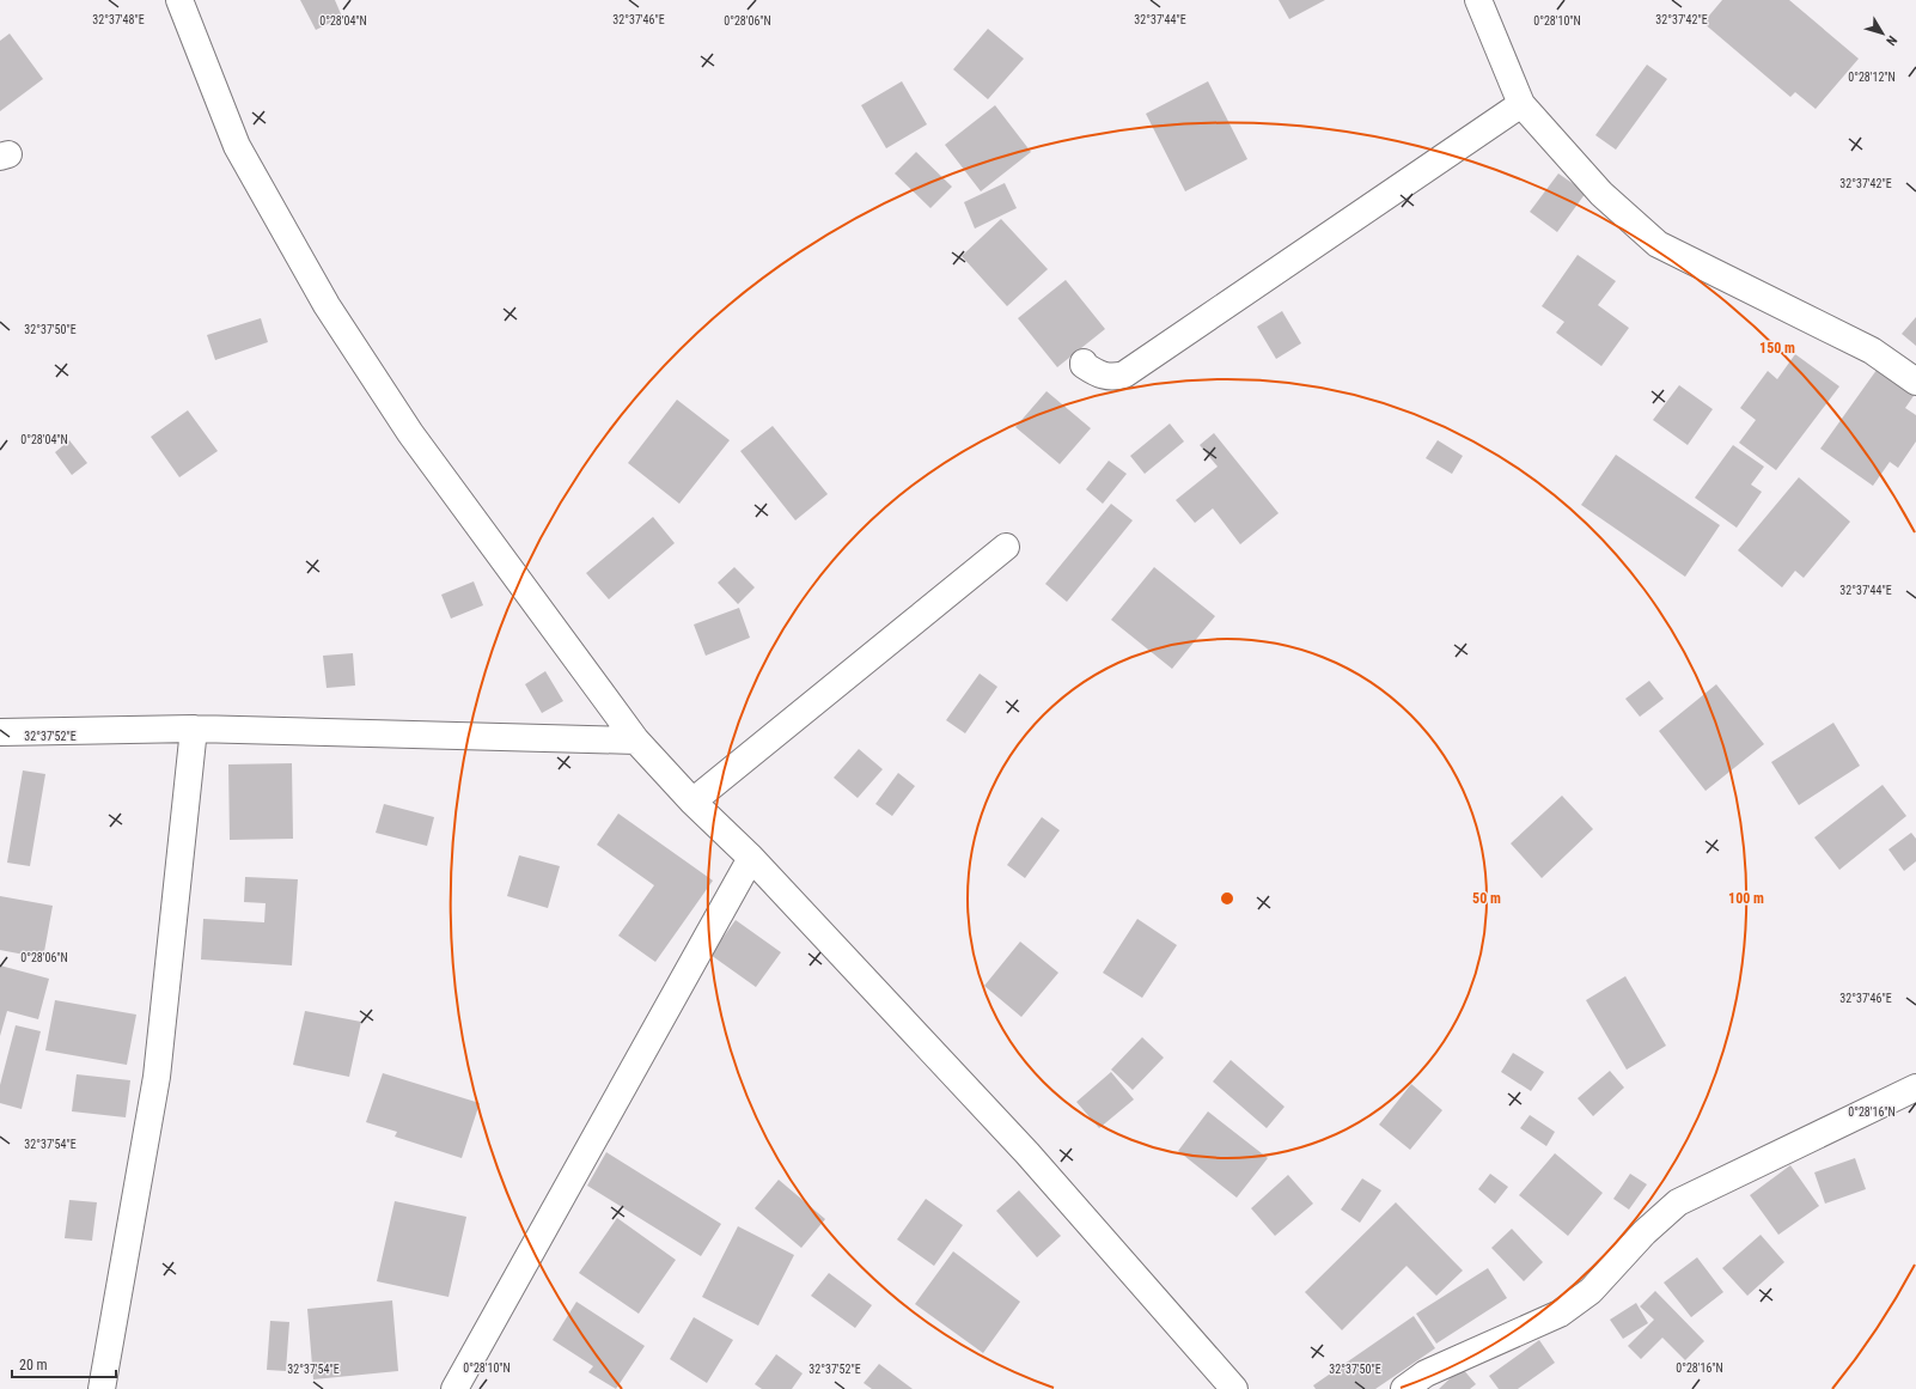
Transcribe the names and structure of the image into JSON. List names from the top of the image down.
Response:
{
  "scale_bar": "20 m",
  "north": "bottom right",
  "coordinates": [
    "32°37'48\"E",
    "32°37'46\"E",
    "32°37'44\"E",
    "32°37'42\"E",
    "0°28'04\"N",
    "0°28'06\"N",
    "0°28'10\"N",
    "0°28'12\"N",
    "32°37'50\"E",
    "32°37'52\"E",
    "0°28'16\"N",
    "32°37'54\"E"
  ],
  "rings": ["150 m", "50 m", "100 m"]
}
